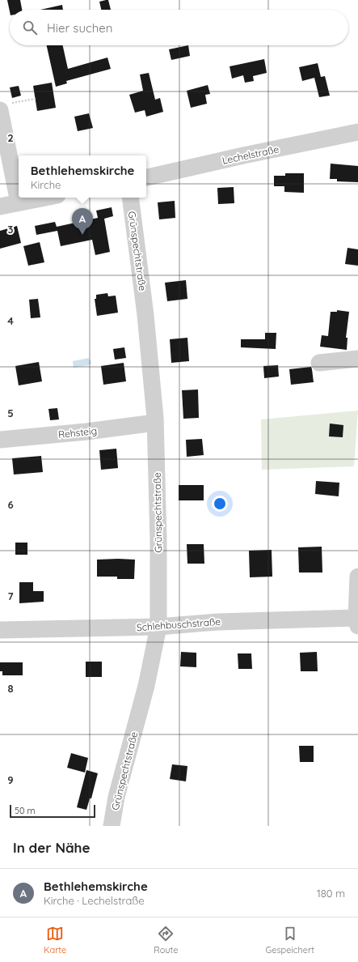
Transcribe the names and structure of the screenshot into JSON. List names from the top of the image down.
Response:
{
  "streets": {
    "street": [
      "Lechelstraße",
      "Grünspechtstraße",
      "Rehsteig",
      "Schlehbuschstraße"
    ]
  },
  "crossings": [
    ["Grünspechtstraße", "Rehsteig"],
    ["Grünspechtstraße", "Schlehbuschstraße"]
  ],
  "scale_bar": "50 m",
  "page": {
    "search": "Hier suchen",
    "popup": ["Bethlehemskirche", "Kirche"],
    "pins": "A",
    "scale": "50 m",
    "heading": "In der Nähe",
    "list": [
      {
        "mark": "A",
        "name": "Bethlehemskirche",
        "note": "Kirche · Lechelstraße",
        "value": "180 m"
      }
    ],
    "nav": ["Karte", "Route", "Gespeichert"]
  },
  "grid": {
    "rows": [
      "2",
      "3",
      "4",
      "5",
      "6",
      "7",
      "8",
      "9"
    ]
  }
}
